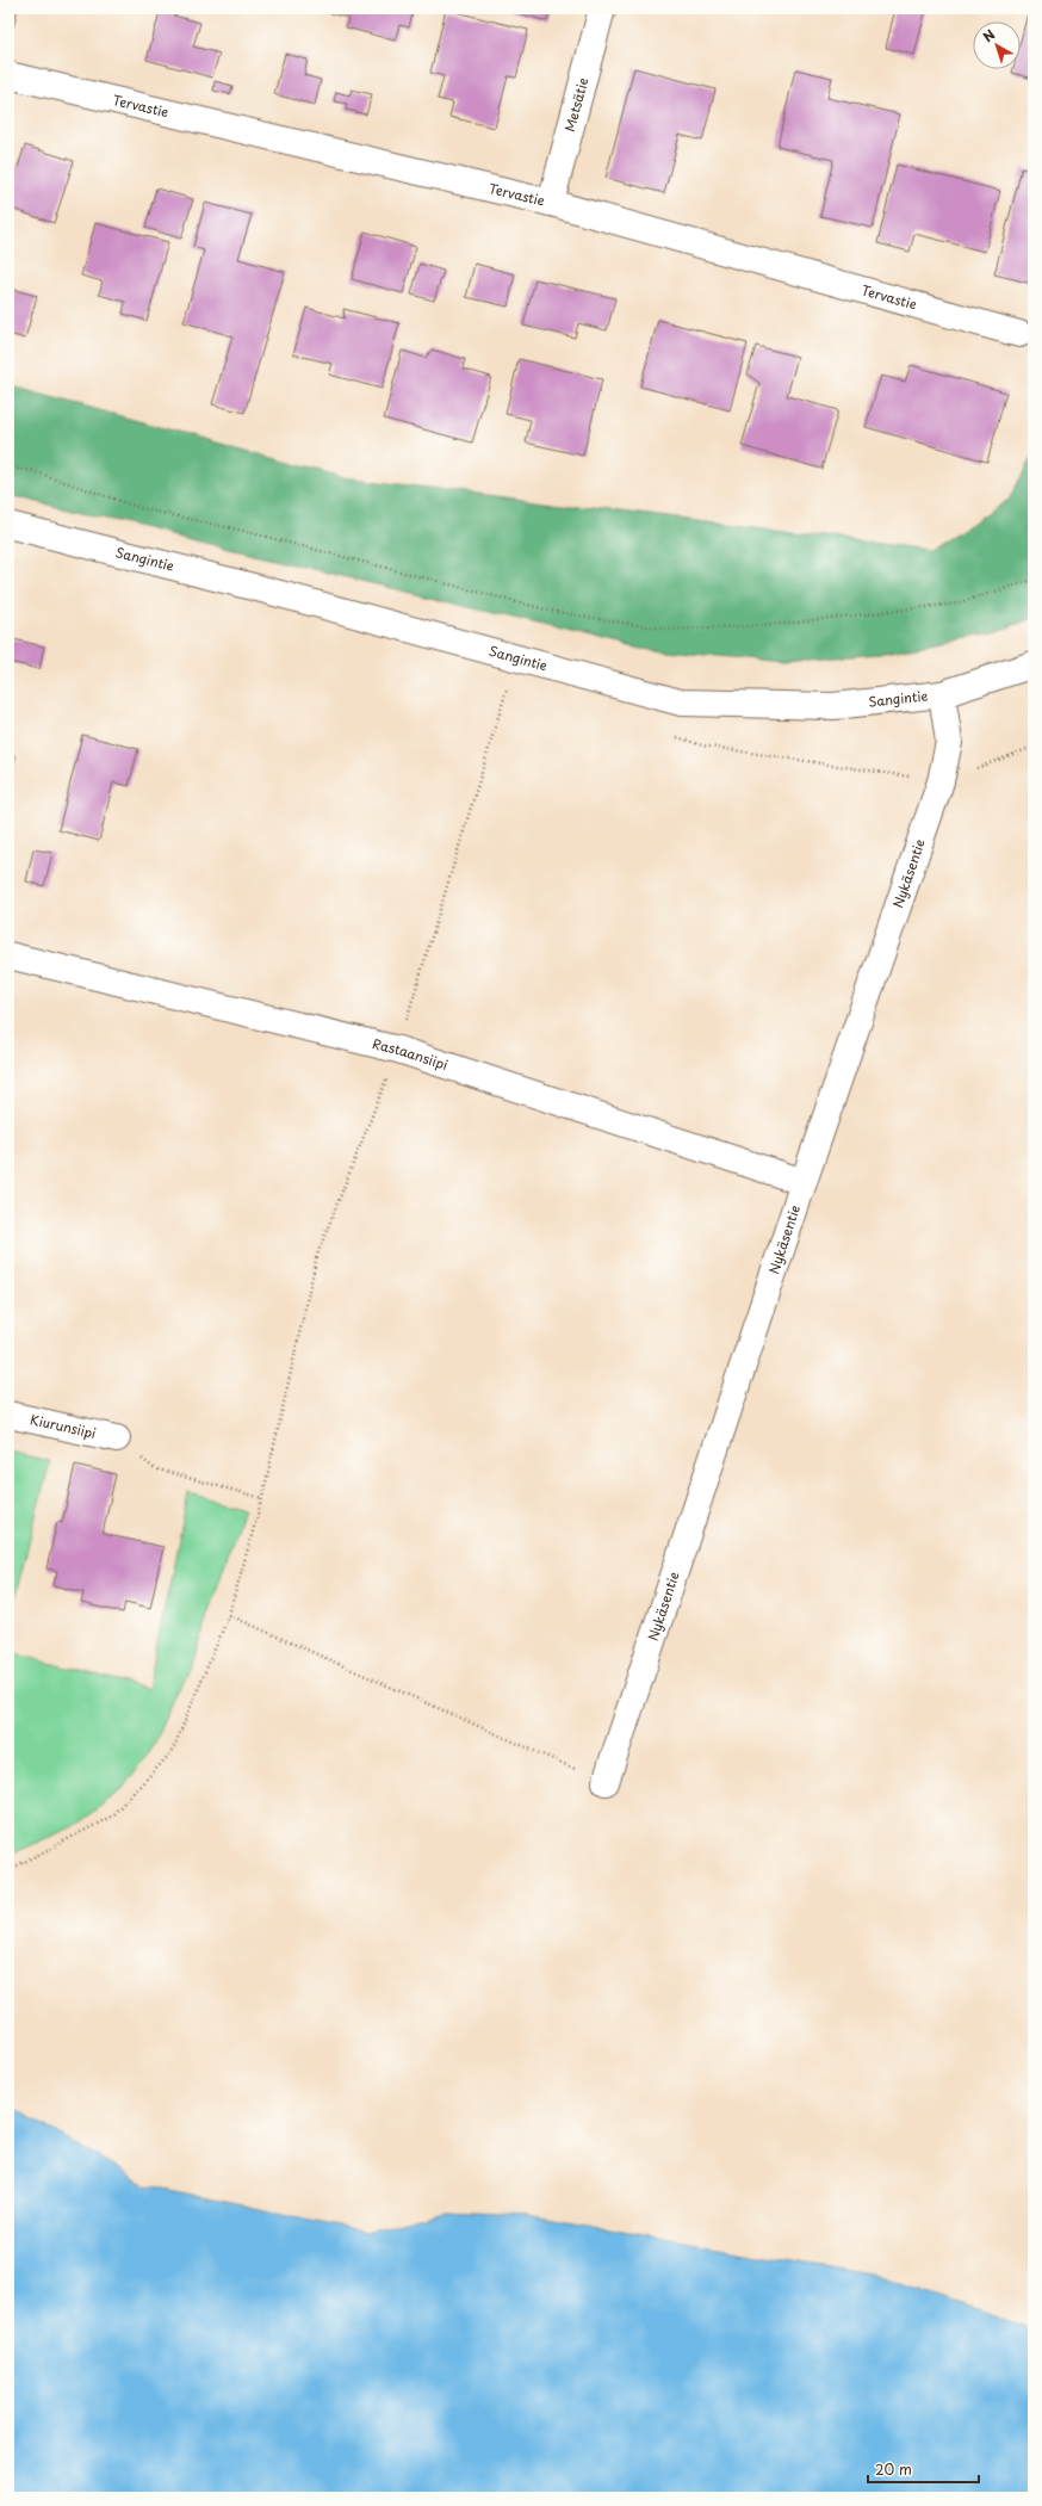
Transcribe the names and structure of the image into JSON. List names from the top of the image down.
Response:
{
  "streets": {
    "street": [
      "Metsätie",
      "Tervastie",
      "Sangintie",
      "Nykäsentie",
      "Rastaansiipi",
      "Kiurunsiipi"
    ]
  },
  "crossings": [
    ["Metsätie", "Tervastie"],
    ["Sangintie", "Nykäsentie"],
    ["Nykäsentie", "Rastaansiipi"]
  ],
  "scale_bar": "20 m",
  "north": "top left"
}
